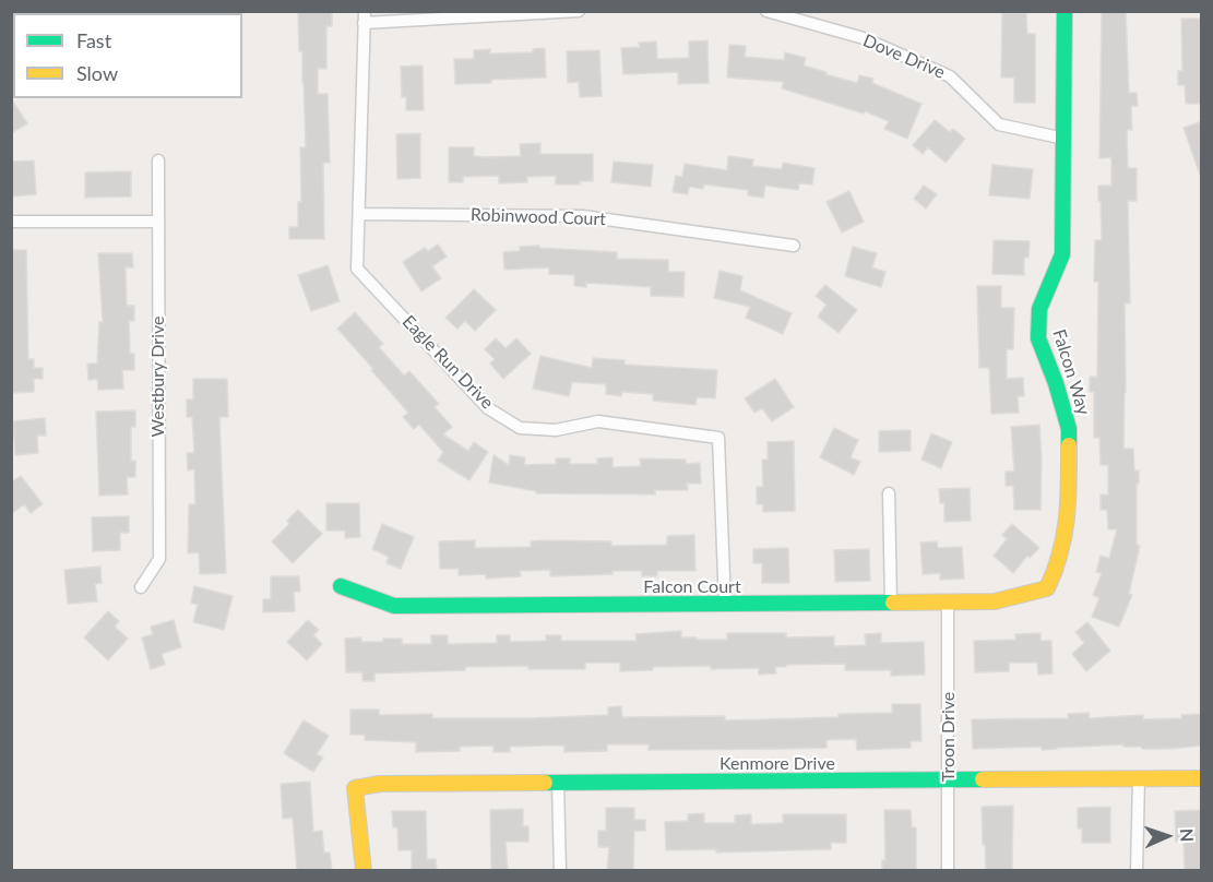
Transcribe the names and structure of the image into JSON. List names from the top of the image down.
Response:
{
  "streets": {
    "street": [
      "Dove Drive",
      "Robinwood Court",
      "Eagle Run Drive",
      "Falcon Way",
      "Westbury Drive",
      "Falcon Court",
      "Troon Drive",
      "Kenmore Drive"
    ]
  },
  "crossings": [
    ["Dove Drive", "Falcon Way"],
    ["Robinwood Court", "Eagle Run Drive"],
    ["Eagle Run Drive", "Falcon Court"],
    ["Falcon Way", "Falcon Court"],
    ["Falcon Court", "Troon Drive"],
    ["Troon Drive", "Kenmore Drive"]
  ],
  "legend": ["Fast", "Slow"],
  "north": "right"
}
